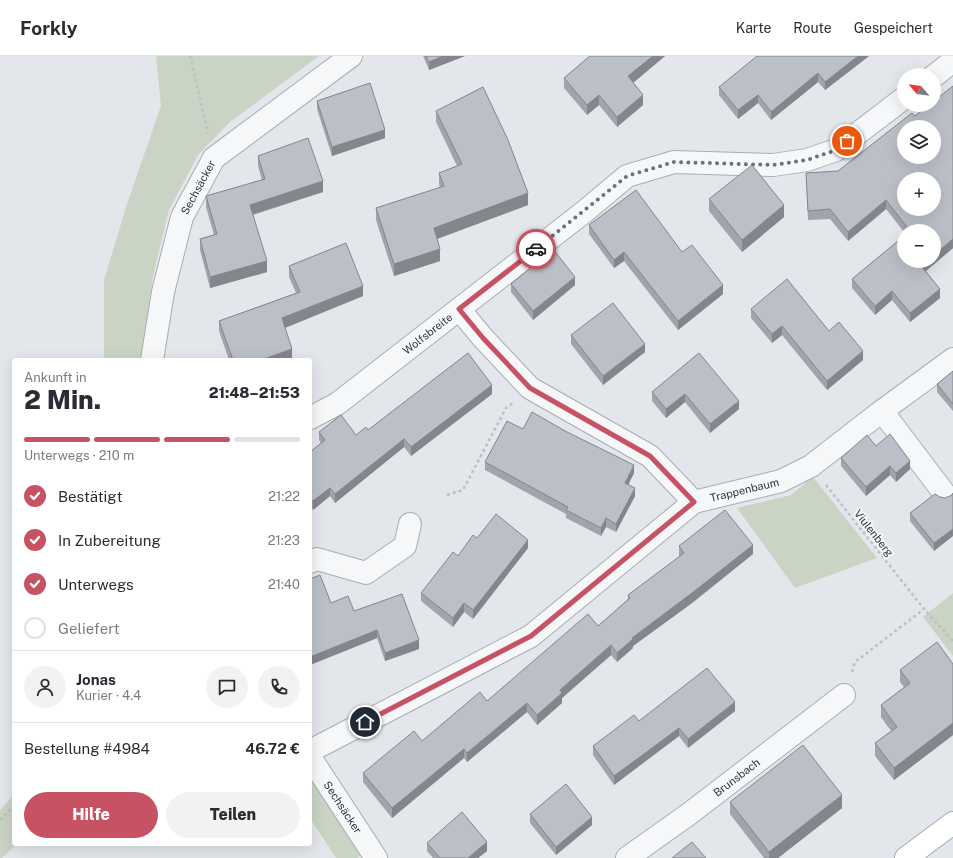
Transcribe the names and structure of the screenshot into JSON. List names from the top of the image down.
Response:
{
  "streets": {
    "street": [
      "Sechsäcker",
      "Wolfsbreite",
      "Trappenbaum",
      "Brunsbach"
    ],
    "path": ["Viulenberg"]
  },
  "crossings": [
    ["Trappenbaum", "Viulenberg"]
  ],
  "north": "top left",
  "page": {
    "header": "Forkly",
    "nav": ["Karte", "Route", "Gespeichert"],
    "map_buttons": ["+", "−"],
    "heading": ["2 Min.", "Ankunft in", "21:48–21:53"],
    "panel": [
      "Jonas",
      "Kurier · 4.4",
      "Bestellung #4984",
      "46.72 €"
    ],
    "bar": "Unterwegs · 210 m",
    "list": [
      ["Bestätigt", "21:22"],
      ["In Zubereitung", "21:23"],
      ["Unterwegs", "21:40"],
      "Geliefert"
    ],
    "buttons": ["Hilfe", "Teilen"]
  }
}
